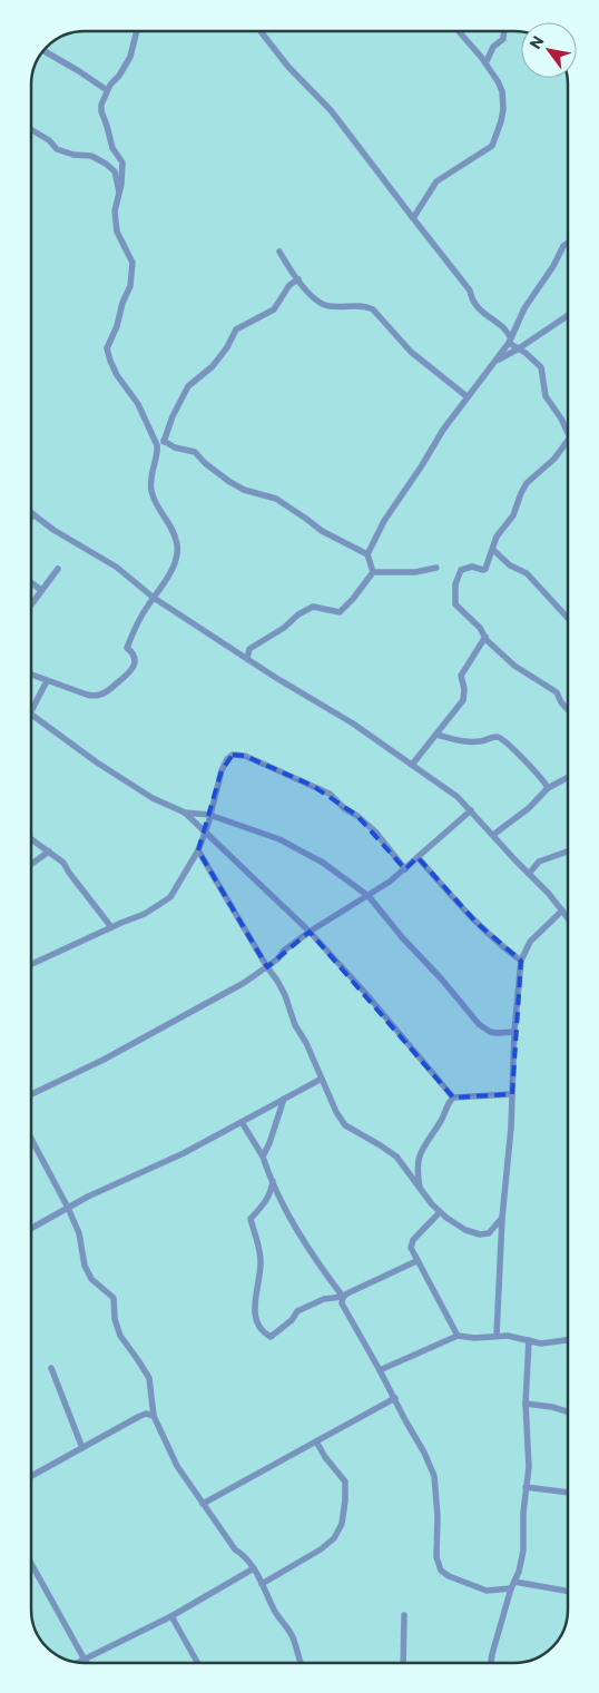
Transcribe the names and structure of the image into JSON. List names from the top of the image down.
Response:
{
  "north": "top left"
}
